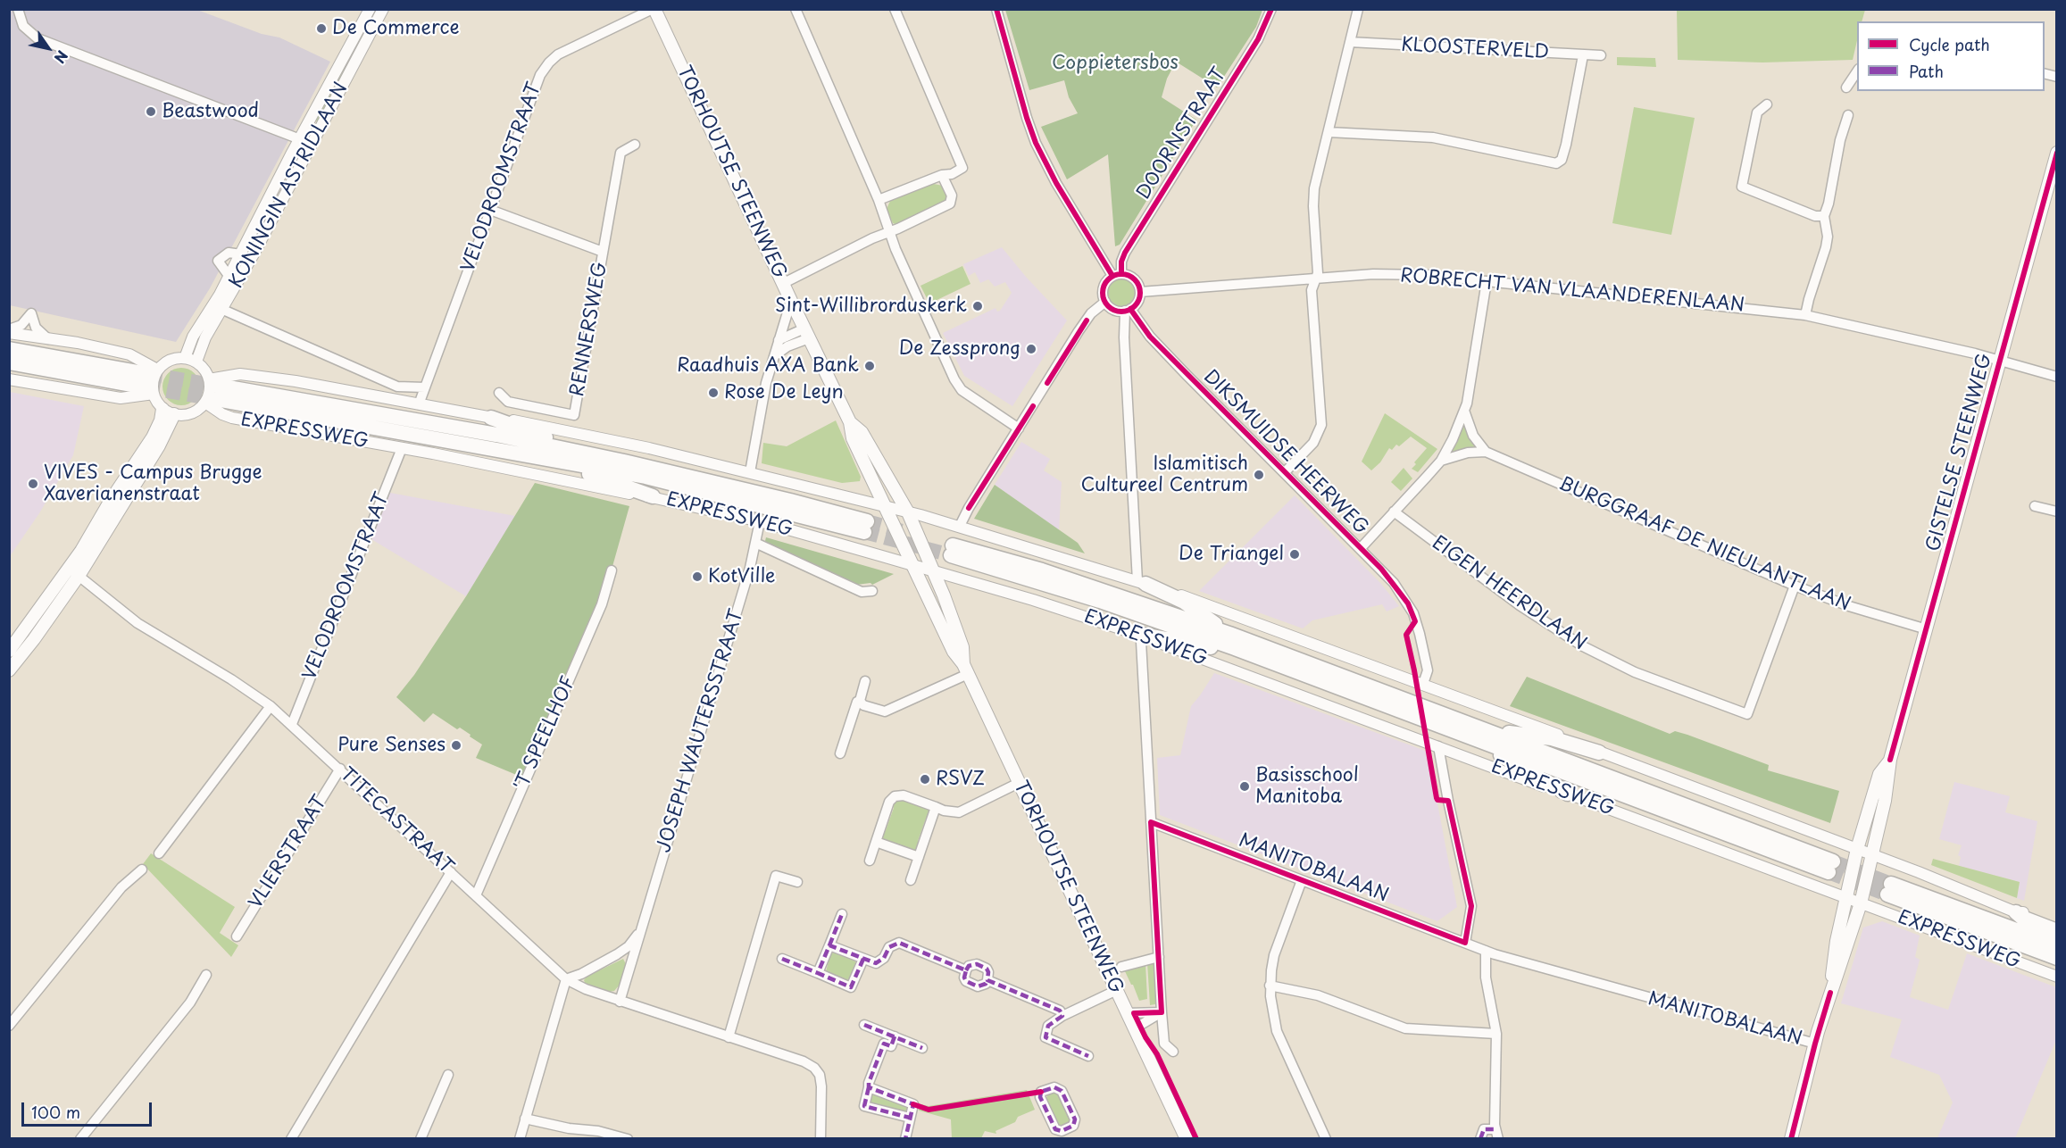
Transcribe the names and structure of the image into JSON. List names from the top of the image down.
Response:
{
  "streets": {
    "highway": ["EXPRESSWEG"],
    "main road": ["TORHOUTSE STEENWEG", "GISTELSE STEENWEG"],
    "street": [
      "KLOOSTERVELD",
      "DOORNSTRAAT",
      "VELODROOMSTRAAT",
      "KONINGIN ASTRIDLAAN",
      "ROBRECHT VAN VLAANDERENLAAN",
      "RENNERSWEG",
      "DIKSMUIDSE HEERWEG",
      "BURGGRAAF DE NIEULANTLAAN",
      "EIGEN HEERDLAAN",
      "JOSEPH WAUTERSSTRAAT",
      "'T SPEELHOF",
      "TITECASTRAAT",
      "VLIERSTRAAT",
      "MANITOBALAAN"
    ]
  },
  "crossings": [
    ["DOORNSTRAAT", "ROBRECHT VAN VLAANDERENLAAN"],
    ["DOORNSTRAAT", "DIKSMUIDSE HEERWEG"],
    ["TORHOUTSE STEENWEG", "VELODROOMSTRAAT"],
    ["TORHOUTSE STEENWEG", "EXPRESSWEG"],
    ["VELODROOMSTRAAT", "RENNERSWEG"],
    ["VELODROOMSTRAAT", "EXPRESSWEG"],
    ["VELODROOMSTRAAT", "TITECASTRAAT"],
    ["KONINGIN ASTRIDLAAN", "EXPRESSWEG"],
    ["ROBRECHT VAN VLAANDERENLAAN", "DIKSMUIDSE HEERWEG"],
    ["ROBRECHT VAN VLAANDERENLAAN", "GISTELSE STEENWEG"],
    ["EXPRESSWEG", "GISTELSE STEENWEG"],
    ["EXPRESSWEG", "JOSEPH WAUTERSSTRAAT"],
    ["GISTELSE STEENWEG", "BURGGRAAF DE NIEULANTLAAN"],
    ["GISTELSE STEENWEG", "MANITOBALAAN"],
    ["BURGGRAAF DE NIEULANTLAAN", "EIGEN HEERDLAAN"],
    ["JOSEPH WAUTERSSTRAAT", "TITECASTRAAT"],
    ["'T SPEELHOF", "TITECASTRAAT"],
    ["TITECASTRAAT", "VLIERSTRAAT"]
  ],
  "parks": ["Coppietersbos"],
  "places": [
    "De Commerce",
    "Beastwood",
    "Sint-Willibrorduskerk",
    "De Zessprong",
    "Raadhuis AXA Bank",
    "Rose De Leyn",
    "Islamitisch Cultureel Centrum",
    "VIVES - Campus Brugge Xaverianenstraat",
    "De Triangel",
    "KotVille",
    "Pure Senses",
    "RSVZ",
    "Basisschool Manitoba"
  ],
  "legend": ["Cycle path", "Path"],
  "scale_bar": "100 m",
  "north": "bottom right"
}
